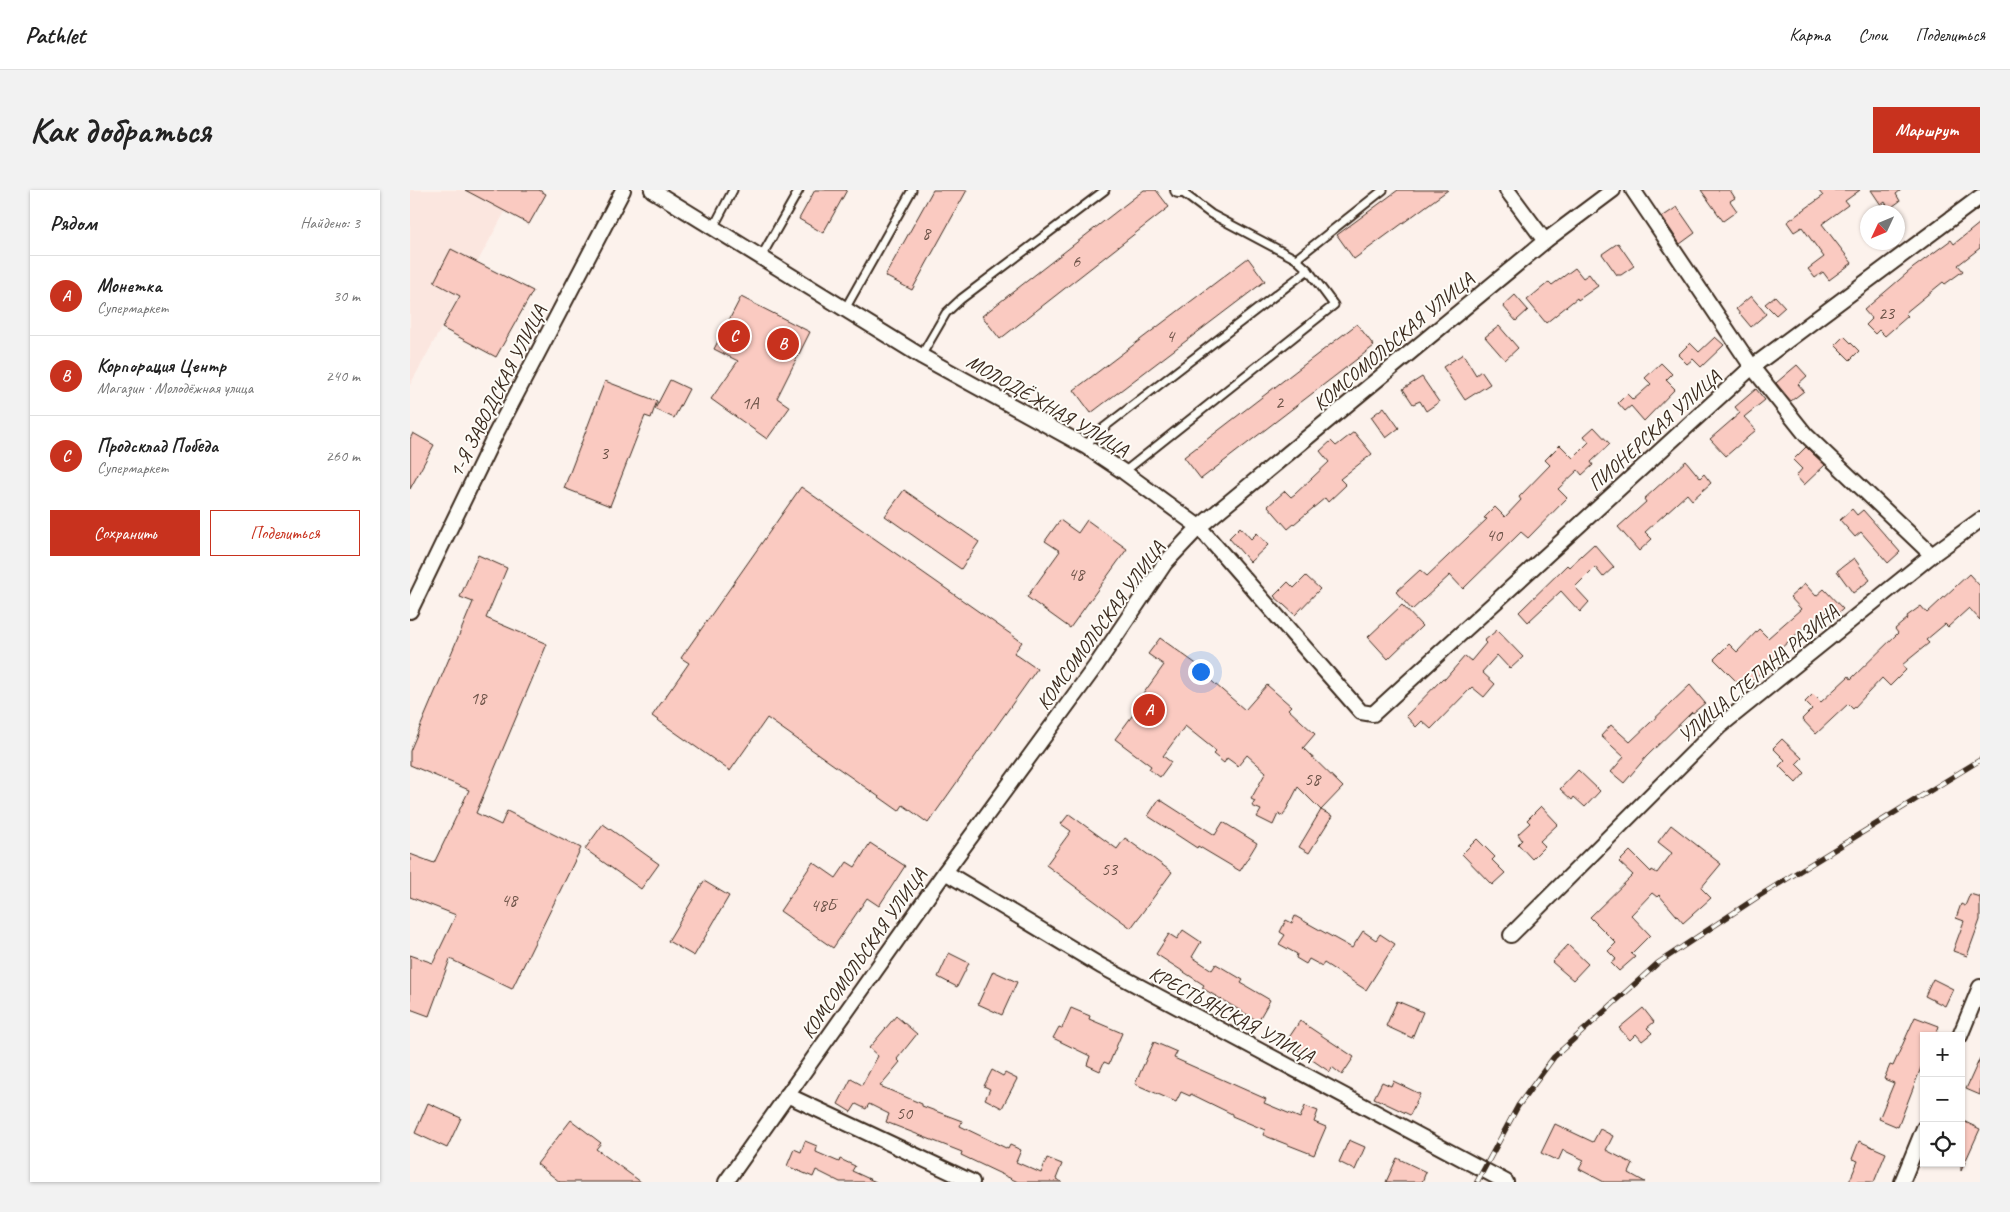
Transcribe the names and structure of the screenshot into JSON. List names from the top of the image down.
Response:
{
  "streets": {
    "street": [
      "КОМСОМОЛЬСКАЯ УЛИЦА",
      "1-Я ЗАВОДСКАЯ УЛИЦА",
      "МОЛОДЁЖНАЯ УЛИЦА",
      "ПИОНЕРСКАЯ УЛИЦА",
      "УЛИЦА СТЕПАНА РАЗИНА",
      "КРЕСТЬЯНСКАЯ УЛИЦА"
    ]
  },
  "crossings": [
    ["КОМСОМОЛЬСКАЯ УЛИЦА", "МОЛОДЁЖНАЯ УЛИЦА"],
    ["КОМСОМОЛЬСКАЯ УЛИЦА", "КРЕСТЬЯНСКАЯ УЛИЦА"],
    ["МОЛОДЁЖНАЯ УЛИЦА", "ПИОНЕРСКАЯ УЛИЦА"]
  ],
  "house_numbers": [
    "8",
    "6",
    "23",
    "4",
    "2",
    "1А",
    "3",
    "40",
    "48",
    "18",
    "58",
    "53",
    "48",
    "48Б",
    "50"
  ],
  "north": "bottom left",
  "page": {
    "header": "Pathlet",
    "nav": ["Карта", "Слои", "Поделиться"],
    "buttons": [
      "Маршрут",
      ["Сохранить", "Поделиться"]
    ],
    "title": "Как добраться",
    "heading": ["Рядом", "Найдено: 3"],
    "list": [
      {
        "mark": "A",
        "name": "Монетка",
        "note": "Супермаркет",
        "value": "30 m"
      },
      {
        "mark": "B",
        "name": "Корпорация Центр",
        "note": "Магазин · Молодёжная улица",
        "value": "240 m"
      },
      {
        "mark": "C",
        "name": "Продсклад Победа",
        "note": "Супермаркет",
        "value": "260 m"
      }
    ],
    "pins": ["C", "B", "A"],
    "map_buttons": ["+", "−"]
  }
}
